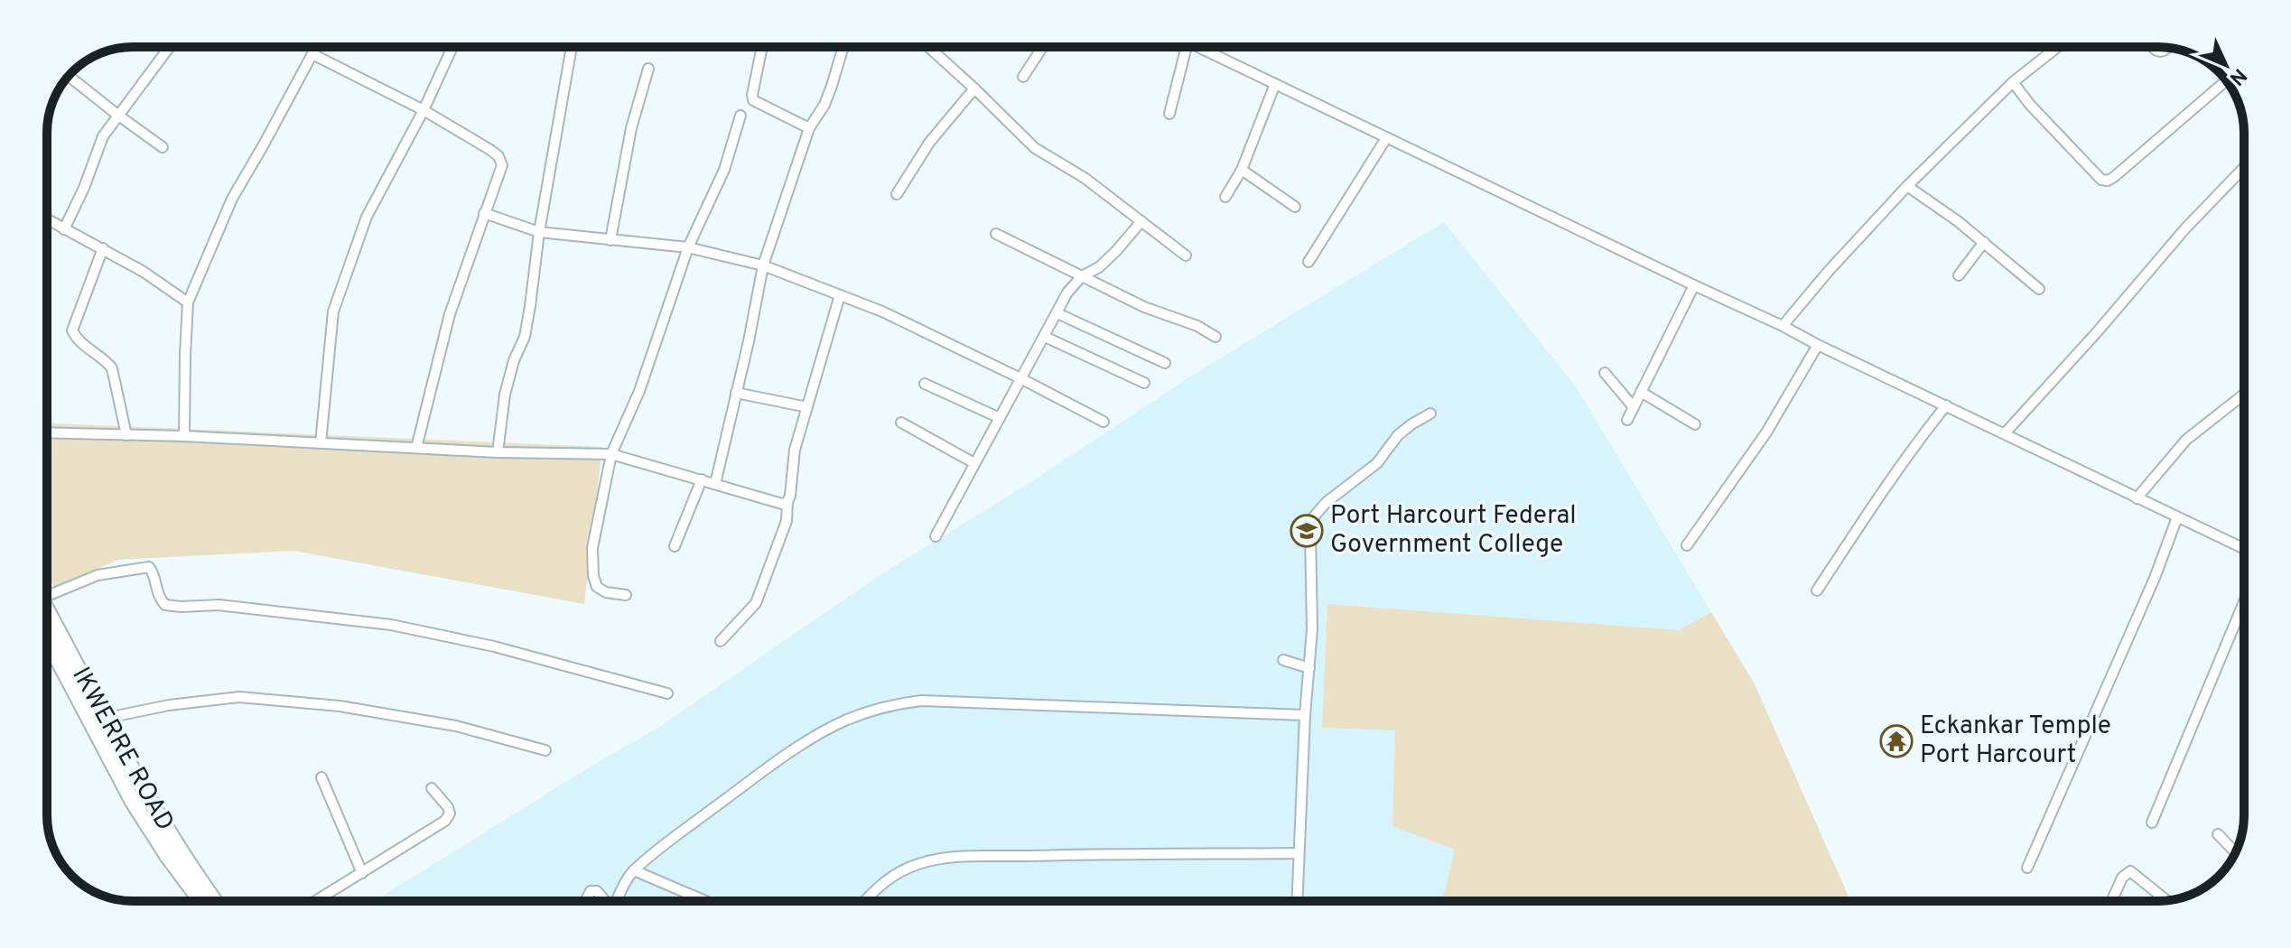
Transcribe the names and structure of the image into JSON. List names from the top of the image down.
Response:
{
  "streets": {
    "main road": ["IKWERRE ROAD"]
  },
  "places": {
    "school or university": ["Port Harcourt Federal Government College"],
    "temple": ["Eckankar Temple Port Harcourt"]
  },
  "north": "bottom right"
}
